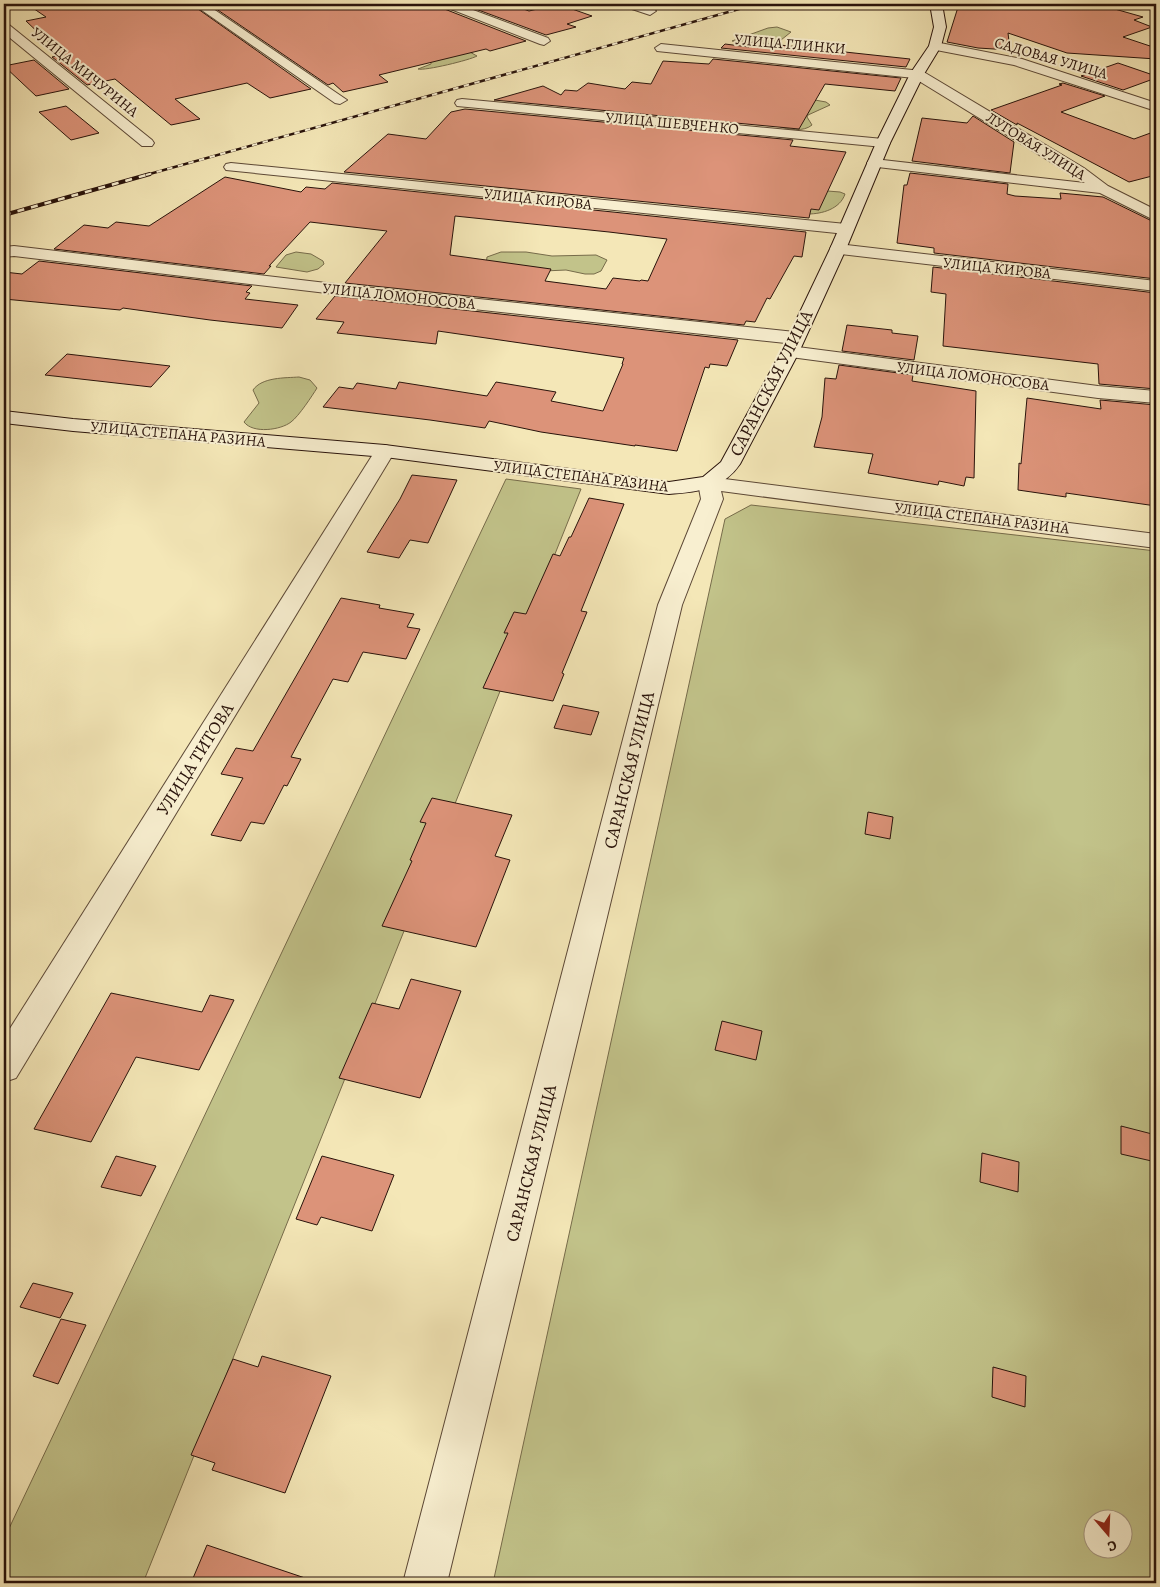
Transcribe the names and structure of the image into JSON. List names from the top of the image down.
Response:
{
  "streets": {
    "street": [
      "УЛИЦА ГЛИНКИ",
      "САДОВАЯ УЛИЦА",
      "УЛИЦА МИЧУРИНА",
      "УЛИЦА ШЕВЧЕНКО",
      "ЛУГОВАЯ УЛИЦА",
      "УЛИЦА КИРОВА",
      "УЛИЦА ЛОМОНОСОВА",
      "САРАНСКАЯ УЛИЦА",
      "УЛИЦА СТЕПАНА РАЗИНА",
      "УЛИЦА ТИТОВА"
    ]
  },
  "crossings": [
    ["УЛИЦА ГЛИНКИ", "ЛУГОВАЯ УЛИЦА"],
    ["УЛИЦА ГЛИНКИ", "САРАНСКАЯ УЛИЦА"],
    ["САДОВАЯ УЛИЦА", "САРАНСКАЯ УЛИЦА"],
    ["УЛИЦА ШЕВЧЕНКО", "САРАНСКАЯ УЛИЦА"],
    ["ЛУГОВАЯ УЛИЦА", "САРАНСКАЯ УЛИЦА"],
    ["УЛИЦА КИРОВА", "САРАНСКАЯ УЛИЦА"],
    ["УЛИЦА ЛОМОНОСОВА", "САРАНСКАЯ УЛИЦА"],
    ["САРАНСКАЯ УЛИЦА", "УЛИЦА СТЕПАНА РАЗИНА"],
    ["УЛИЦА СТЕПАНА РАЗИНА", "УЛИЦА ТИТОВА"]
  ],
  "north": "bottom"
}
